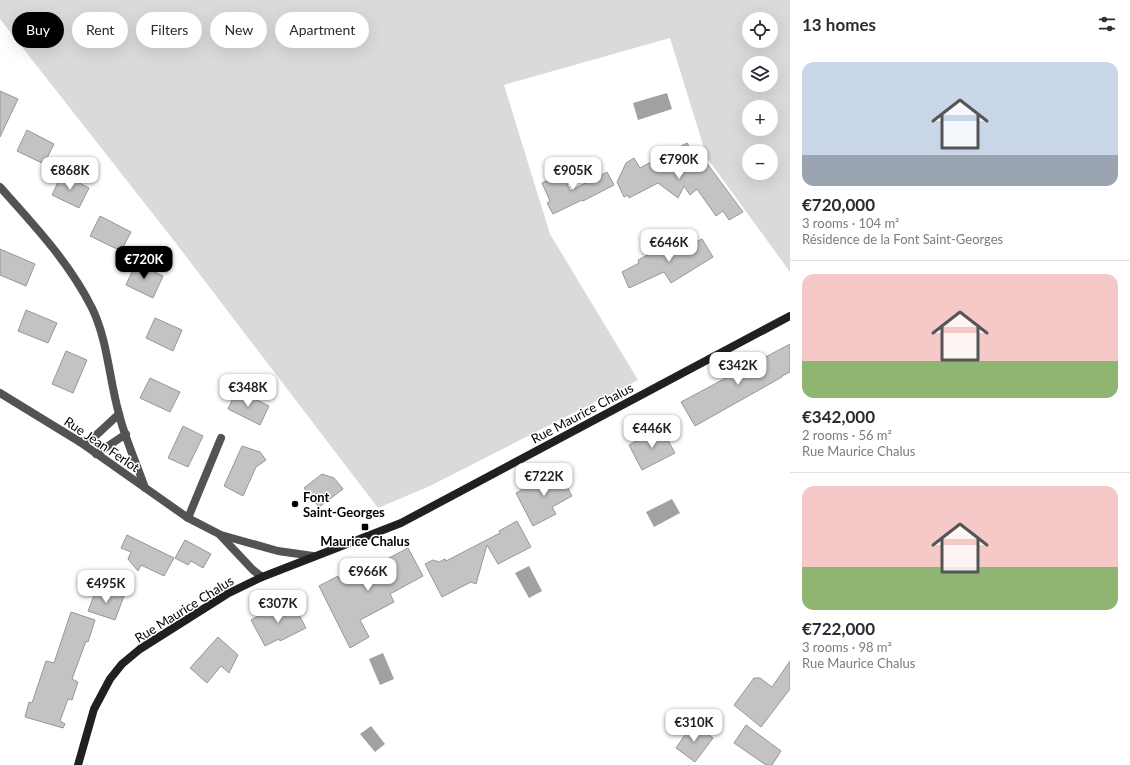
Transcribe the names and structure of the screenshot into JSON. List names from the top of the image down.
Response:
{
  "streets": {
    "street": ["Rue Maurice Chalus", "Rue Jean Ferlot"]
  },
  "crossings": [
    ["Rue Maurice Chalus", "Rue Jean Ferlot"]
  ],
  "places": {
    "other": ["Font Saint-Georges"],
    "transit": ["Maurice Chalus"]
  },
  "page": {
    "heading": "13 homes",
    "map_buttons": ["+", "−"],
    "chip": [
      "Buy",
      "Rent",
      "Filters",
      "New",
      "Apartment"
    ],
    "list": [
      {
        "name": "€720,000",
        "note": "3 rooms · 104 m² · Résidence de la Font Saint-Georges"
      },
      {
        "name": "€342,000",
        "note": "2 rooms · 56 m² · Rue Maurice Chalus"
      },
      {
        "name": "€722,000",
        "note": "3 rooms · 98 m² · Rue Maurice Chalus"
      }
    ],
    "price": [
      "€790K",
      "€868K",
      "€905K",
      "€646K",
      "€720K",
      "€342K",
      "€348K",
      "€446K",
      "€722K",
      "€966K",
      "€495K",
      "€307K",
      "€310K"
    ]
  }
}
